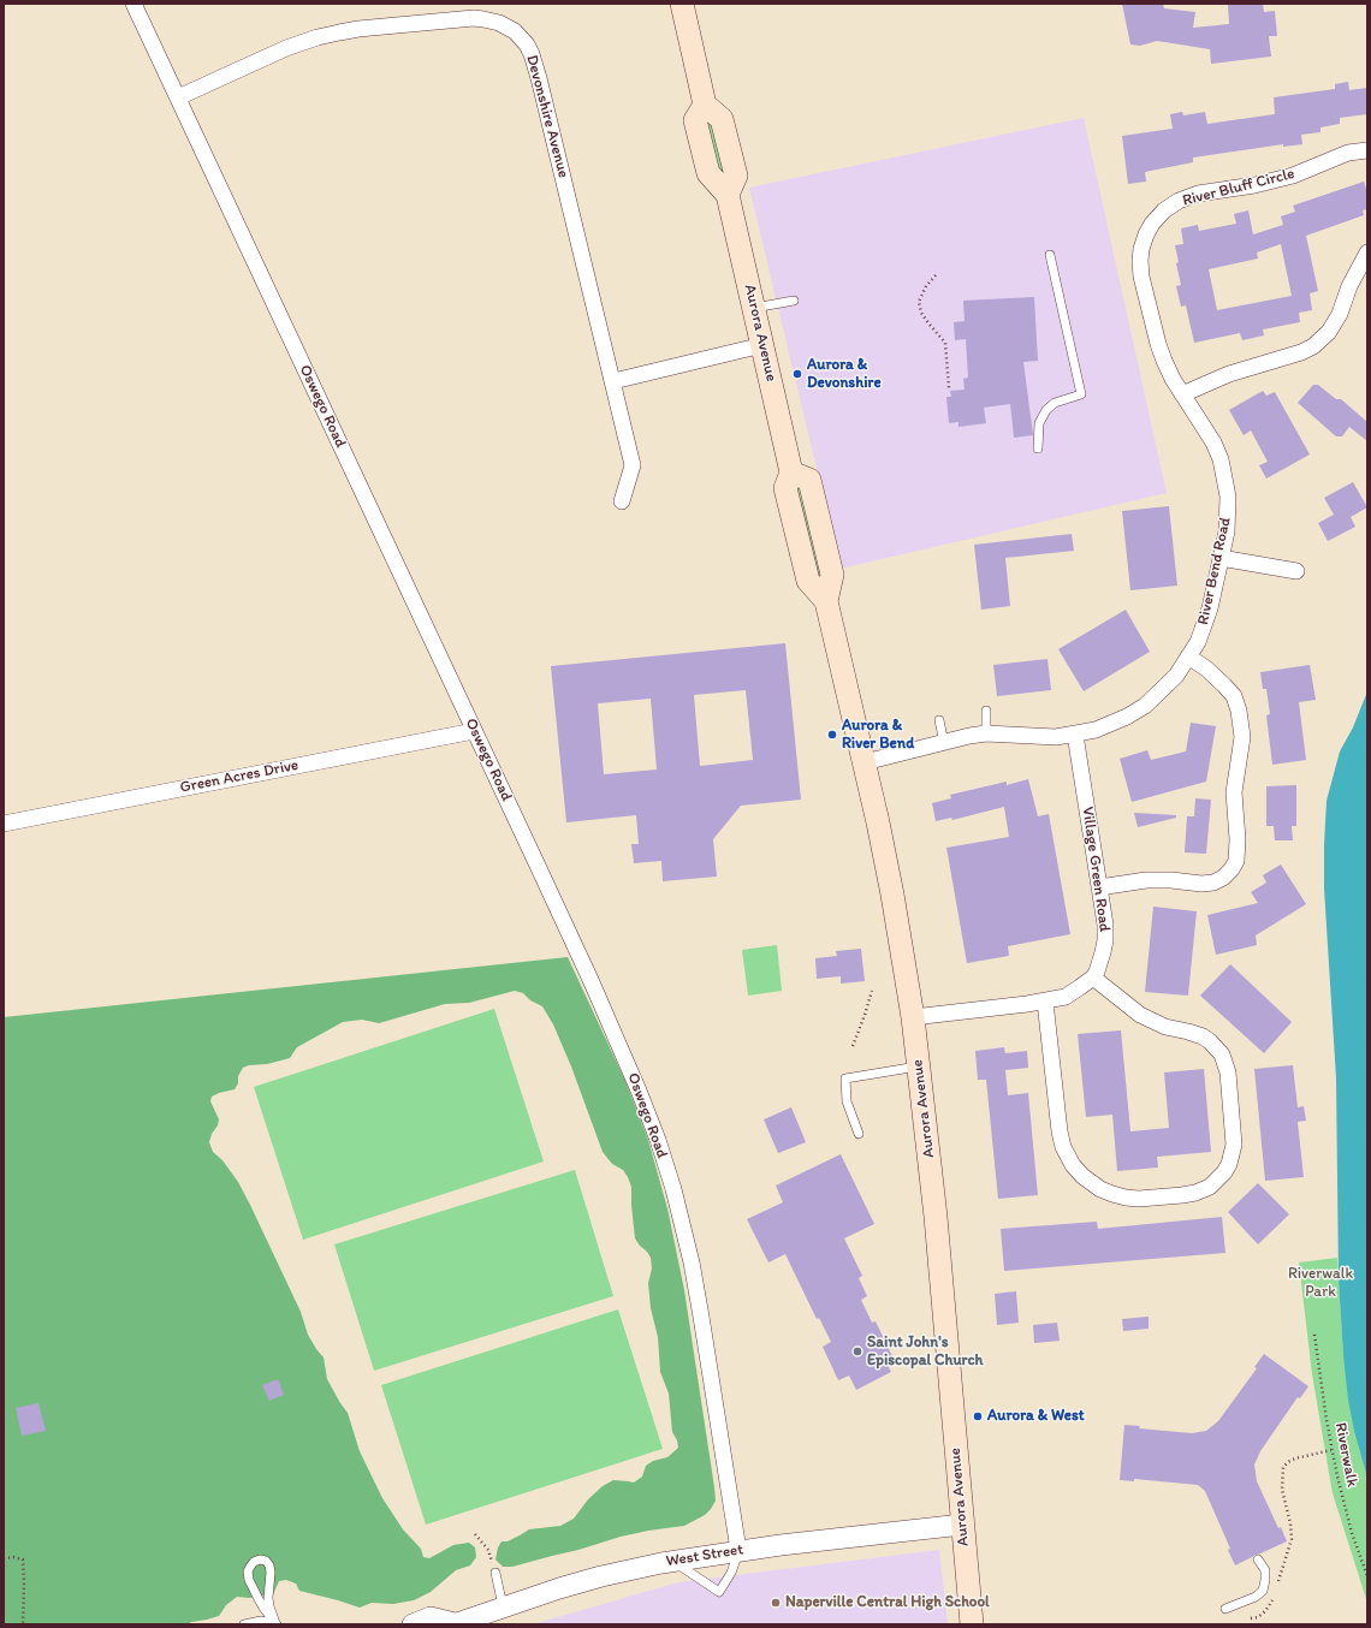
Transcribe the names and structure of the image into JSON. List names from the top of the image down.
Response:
{
  "streets": {
    "main road": ["Aurora Avenue"],
    "street": [
      "Devonshire Avenue",
      "River Bluff Circle",
      "Oswego Road",
      "River Bend Road",
      "Green Acres Drive",
      "Village Green Road",
      "West Street"
    ],
    "path": ["Riverwalk"]
  },
  "crossings": [
    ["Devonshire Avenue", "Oswego Road"],
    ["River Bluff Circle", "River Bend Road"],
    ["Aurora Avenue", "River Bend Road"],
    ["Aurora Avenue", "West Street"],
    ["Oswego Road", "Green Acres Drive"],
    ["Oswego Road", "West Street"],
    ["River Bend Road", "Village Green Road"]
  ],
  "parks": ["Riverwalk Park"],
  "places": [
    "Aurora & Devonshire",
    "Aurora & River Bend",
    "Saint John's Episcopal Church",
    "Aurora & West",
    "Naperville Central High School"
  ]
}
